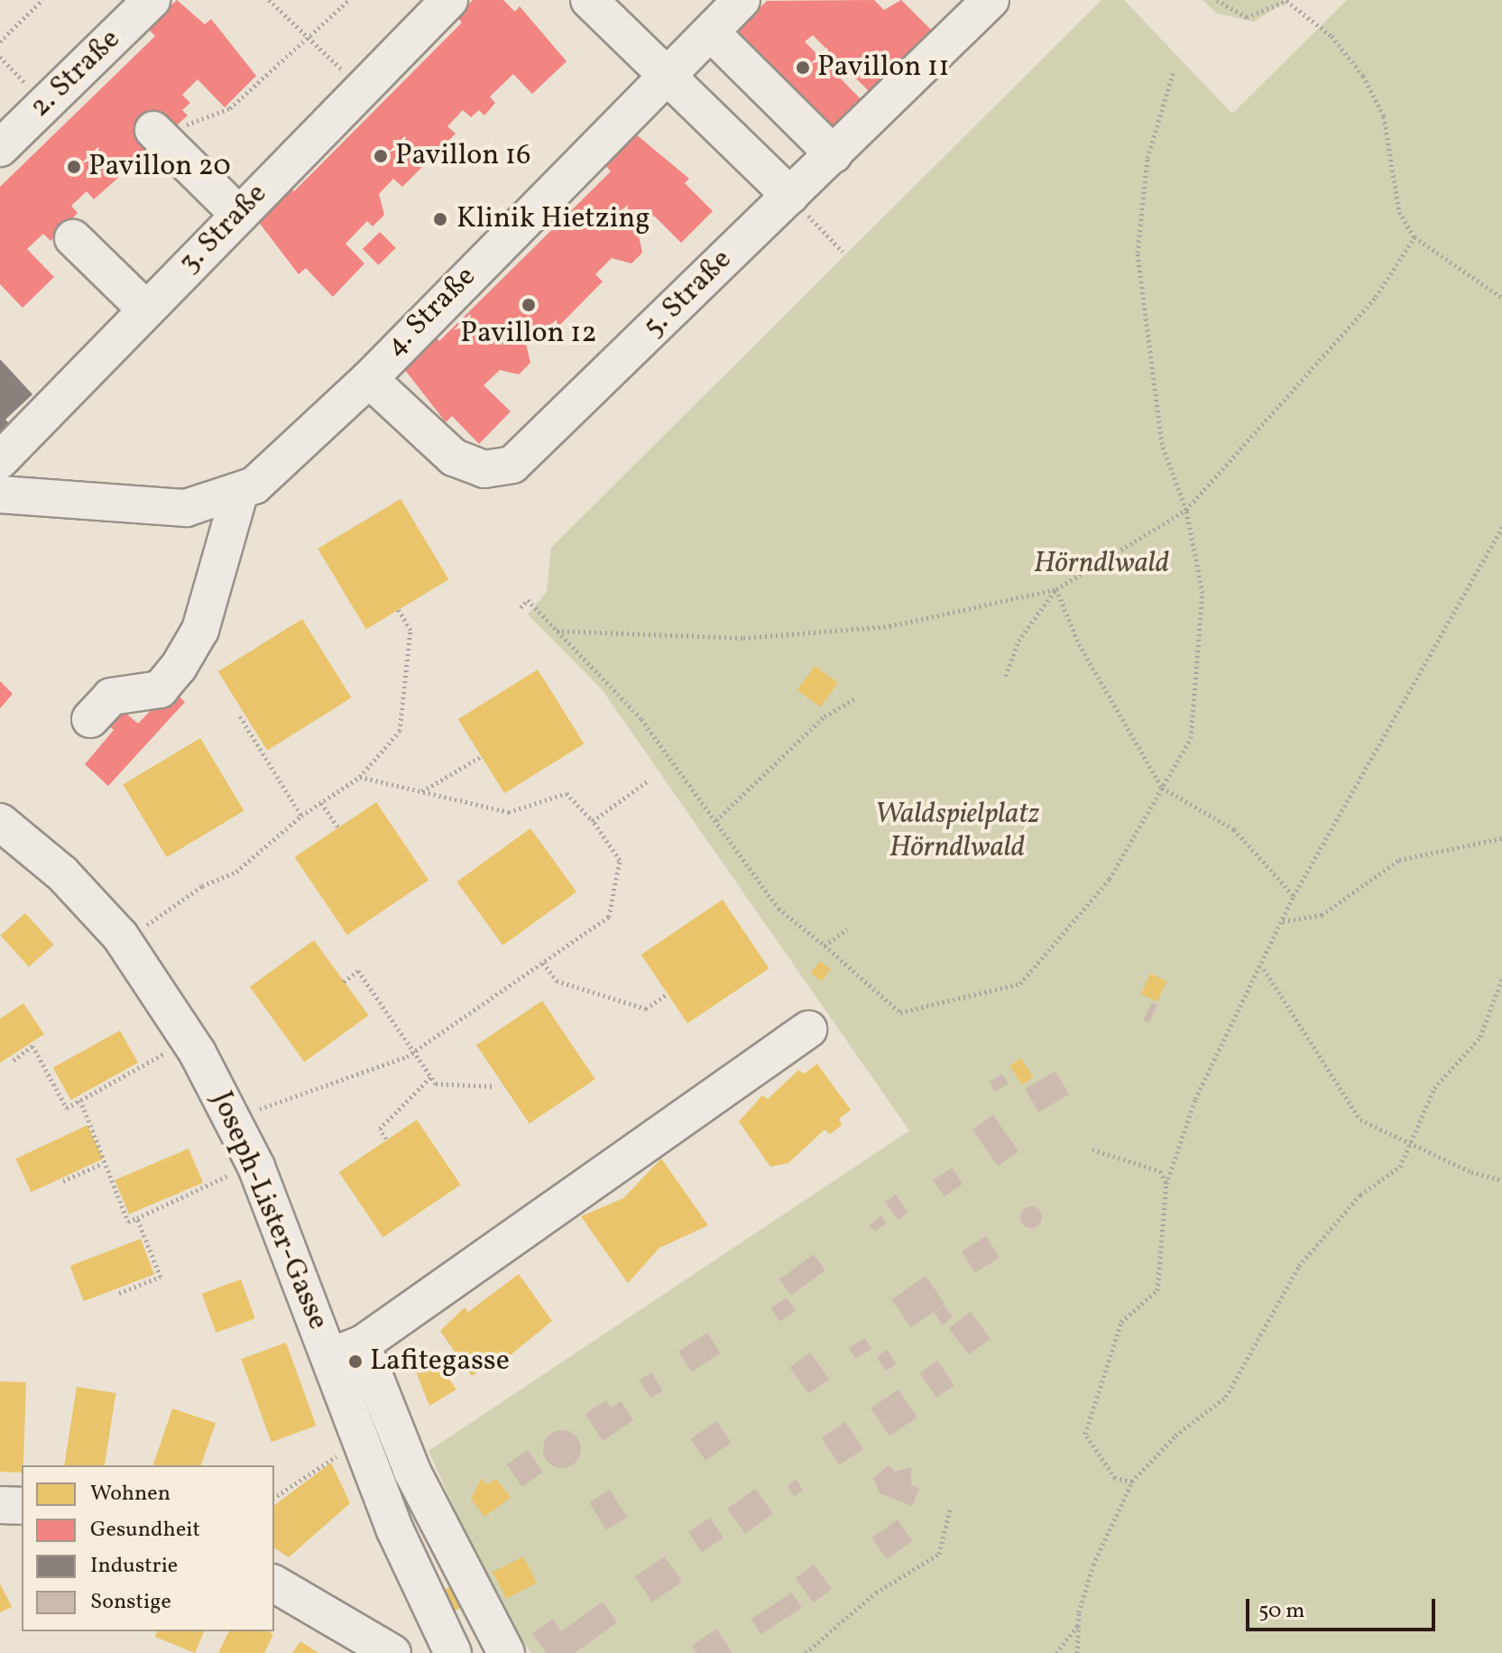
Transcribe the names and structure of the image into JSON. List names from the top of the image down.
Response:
{
  "streets": {
    "street": [
      "2. Straße",
      "3. Straße",
      "5. Straße",
      "4. Straße",
      "Joseph-Lister-Gasse"
    ]
  },
  "crossings": [
    ["5. Straße", "4. Straße"]
  ],
  "parks": ["Hörndlwald", "Waldspielplatz Hörndlwald"],
  "places": [
    "Pavillon 11",
    "Pavillon 16",
    "Pavillon 20",
    "Klinik Hietzing",
    "Pavillon 12",
    "Lafitegasse"
  ],
  "legend": [
    "Wohnen",
    "Gesundheit",
    "Industrie",
    "Sonstige"
  ],
  "scale_bar": "50 m"
}
